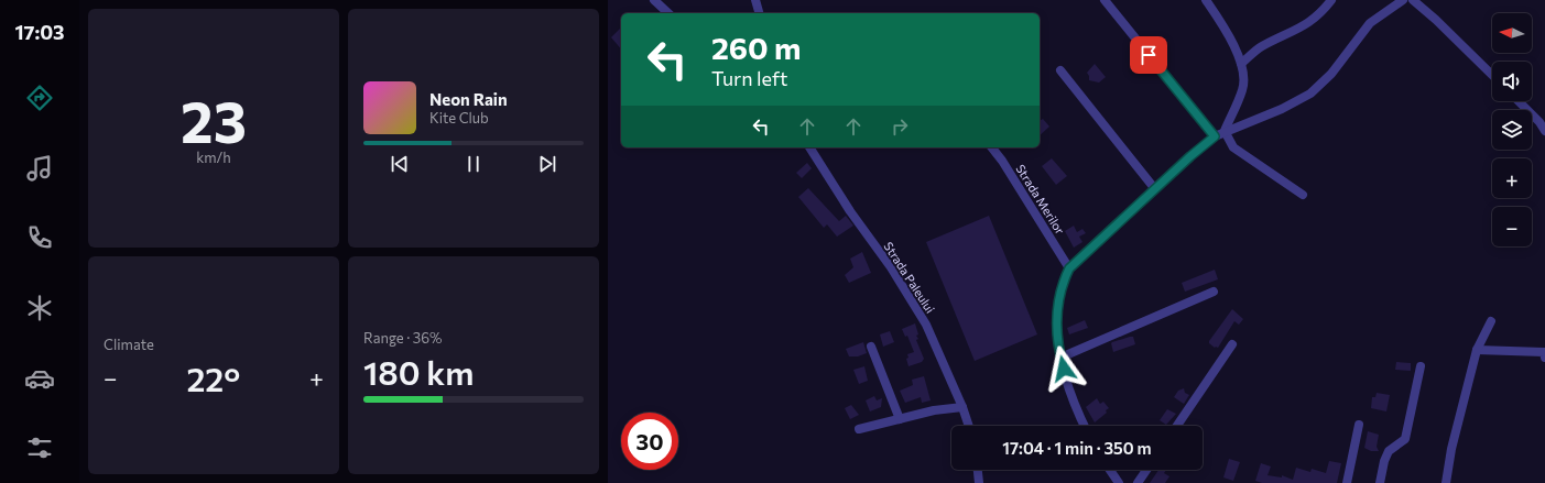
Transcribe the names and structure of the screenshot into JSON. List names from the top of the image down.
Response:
{
  "streets": {
    "street": ["Strada Merilor", "Strada Paleului"]
  },
  "north": "left",
  "page": {
    "tabs": "17:03",
    "tile": [
      ["23", "km/h"],
      "Climate",
      ["Range · 36%", "180 km"]
    ],
    "map_buttons": ["+", "−"],
    "turn": ["260 m", "Turn left"],
    "song": ["Neon Rain", "Kite Club"],
    "heat": ["−", "22°", "+"],
    "limit": "30",
    "trip": "17:04 · 1 min · 350 m"
  }
}
